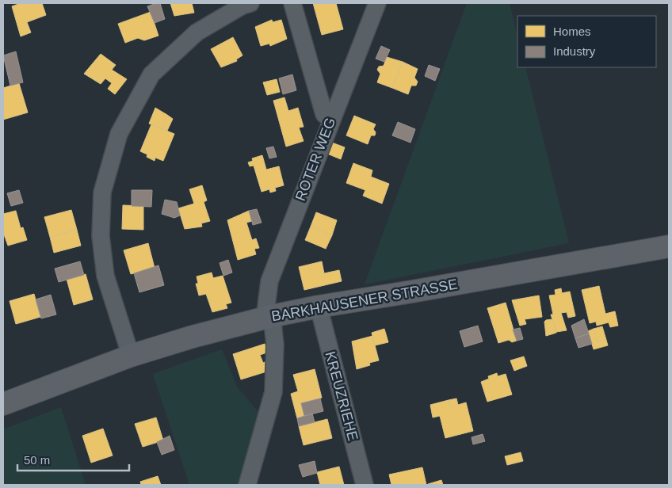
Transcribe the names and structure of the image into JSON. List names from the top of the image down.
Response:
{
  "streets": {
    "main road": ["BARKHAUSENER STRASSE"],
    "street": ["ROTER WEG", "KREUZRIEHE"]
  },
  "crossings": [
    ["ROTER WEG", "BARKHAUSENER STRASSE"],
    ["BARKHAUSENER STRASSE", "KREUZRIEHE"]
  ],
  "legend": ["Homes", "Industry"],
  "scale_bar": "50 m"
}
